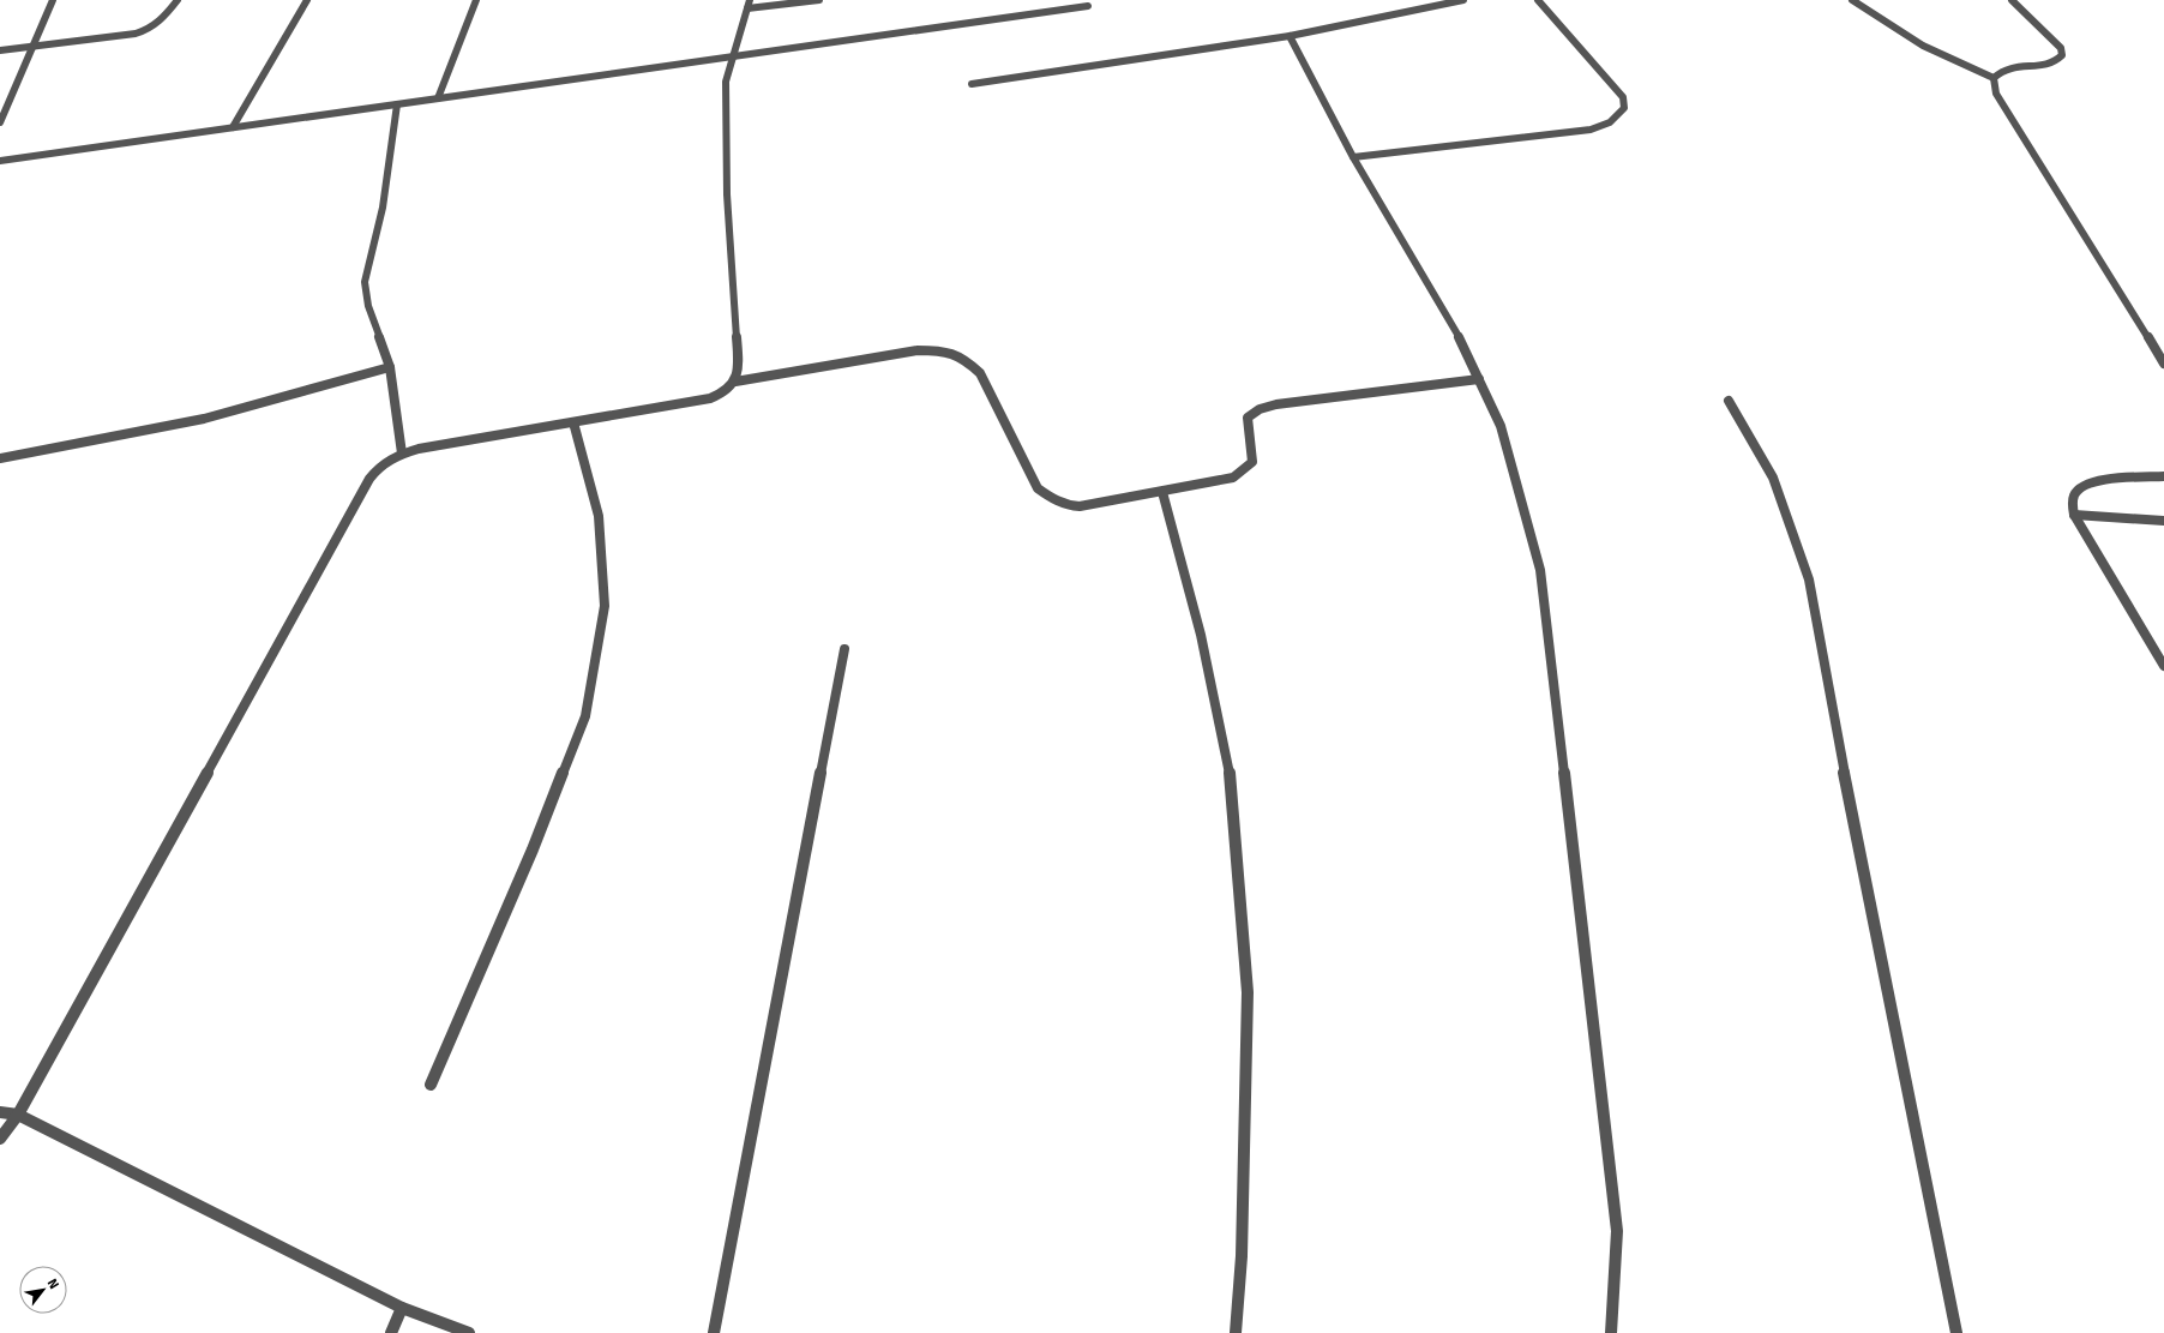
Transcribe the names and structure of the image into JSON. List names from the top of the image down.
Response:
{
  "north": "top right"
}
